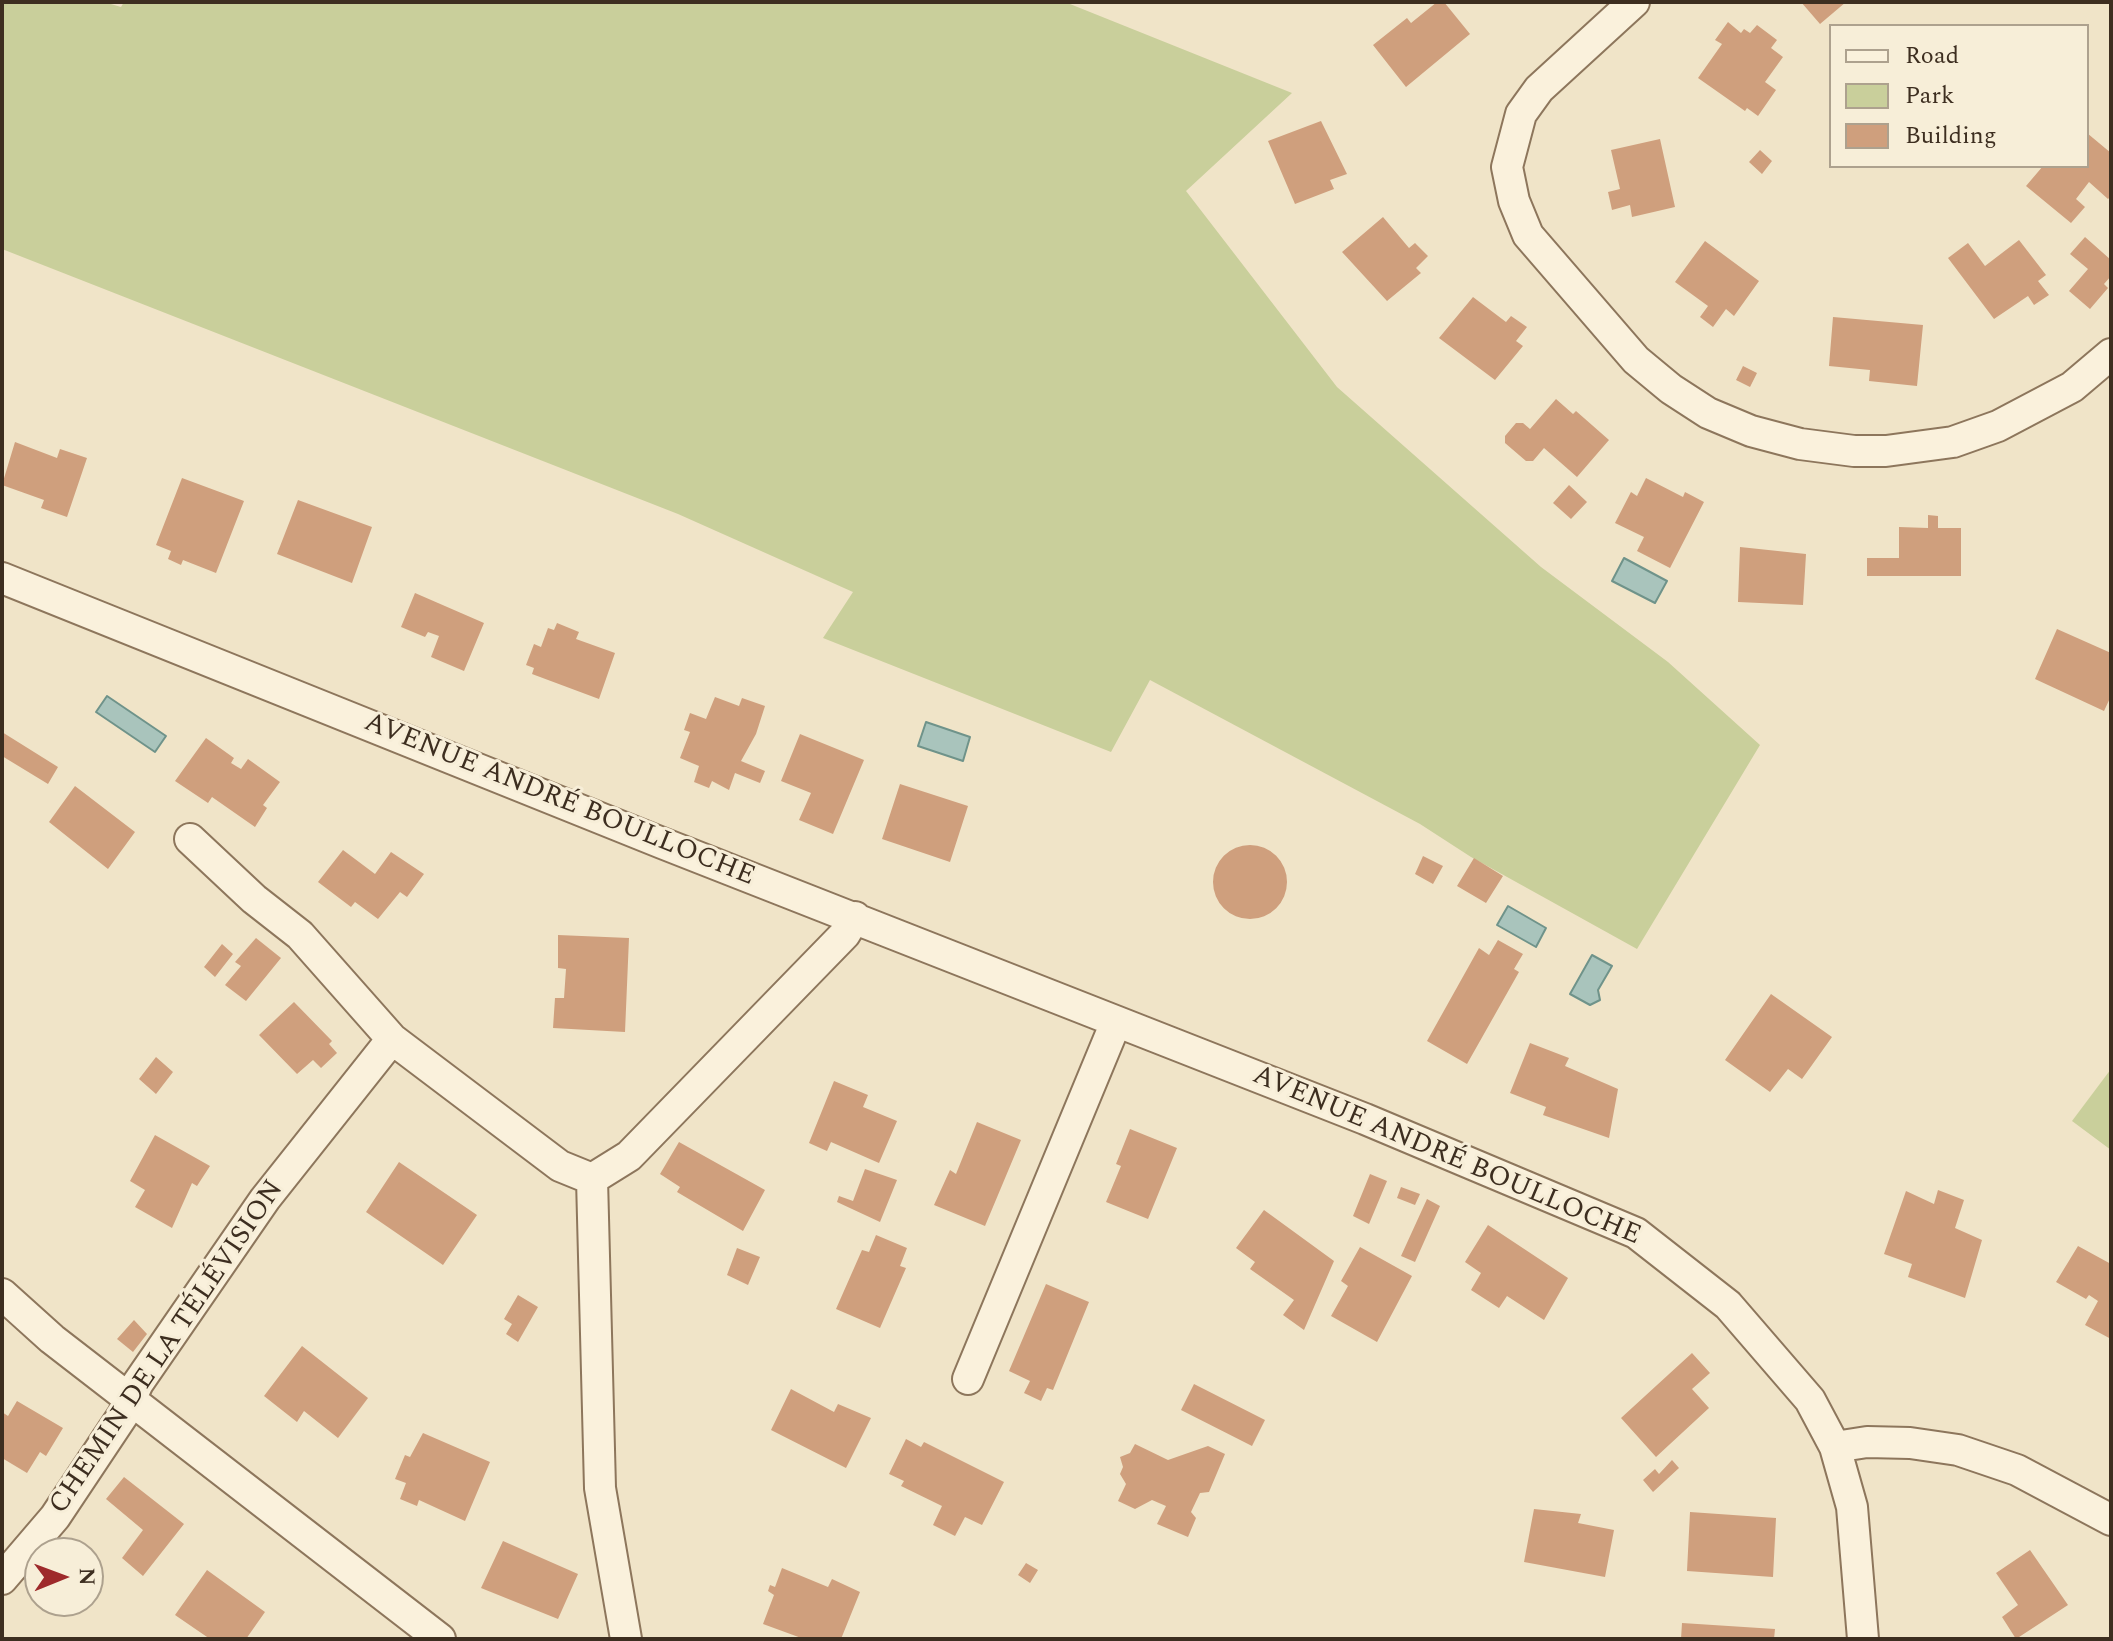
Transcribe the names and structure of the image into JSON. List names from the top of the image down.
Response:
{
  "streets": {
    "street": ["AVENUE ANDRÉ BOULLOCHE", "CHEMIN DE LA TÉLÉVISION"]
  },
  "legend": ["Road", "Park", "Building"],
  "north": "right"
}
